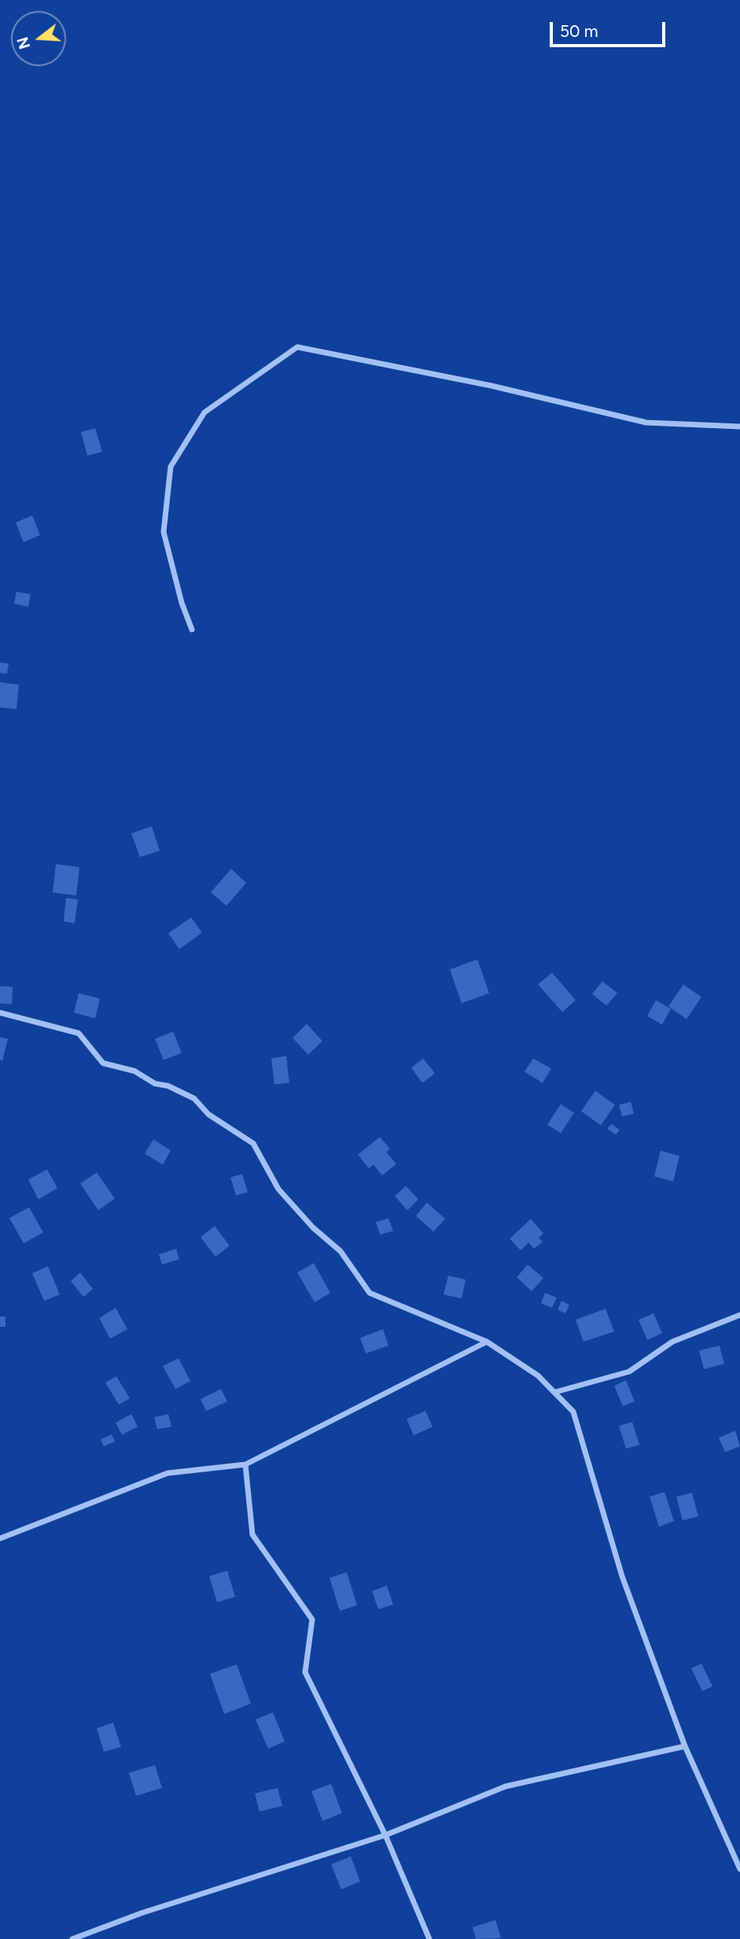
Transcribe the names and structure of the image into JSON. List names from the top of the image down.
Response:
{
  "scale_bar": "50 m",
  "north": "left"
}
